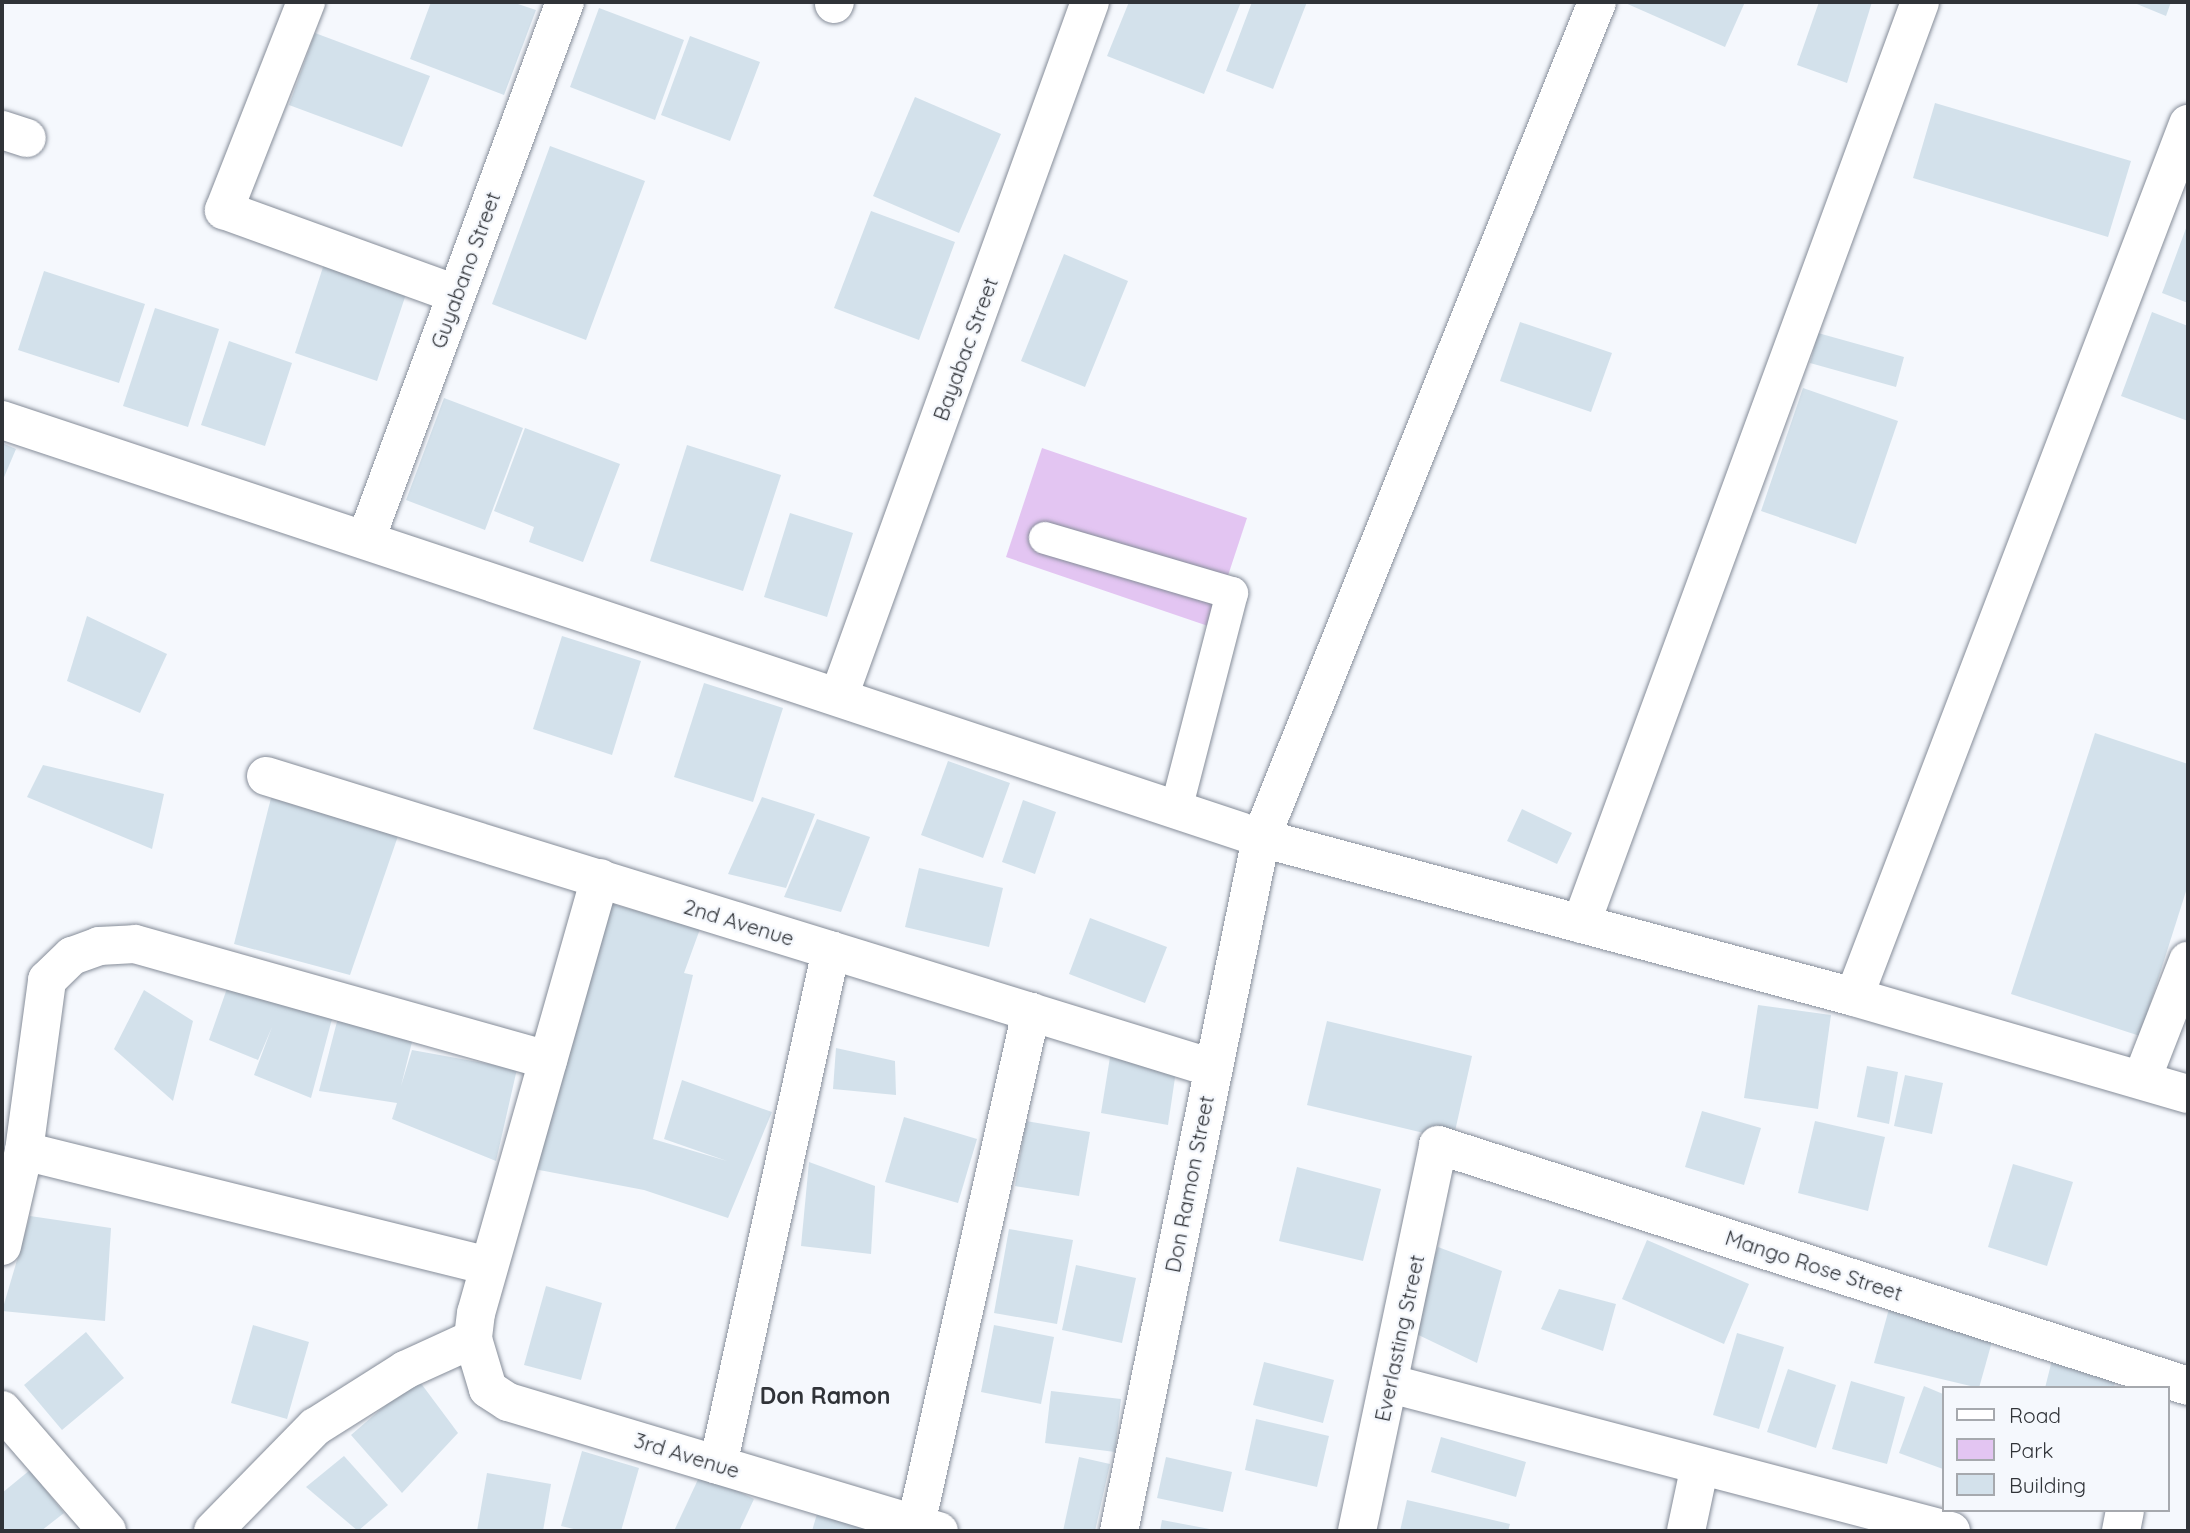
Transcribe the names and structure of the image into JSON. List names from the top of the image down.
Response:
{
  "streets": {
    "street": [
      "Guyabano Street",
      "Bayabac Street",
      "2nd Avenue",
      "Don Ramon Street",
      "Mango Rose Street",
      "Everlasting Street",
      "3rd Avenue"
    ]
  },
  "crossings": [
    ["2nd Avenue", "Don Ramon Street"],
    ["Mango Rose Street", "Everlasting Street"]
  ],
  "districts": ["Don Ramon"],
  "legend": ["Road", "Park", "Building"]
}
